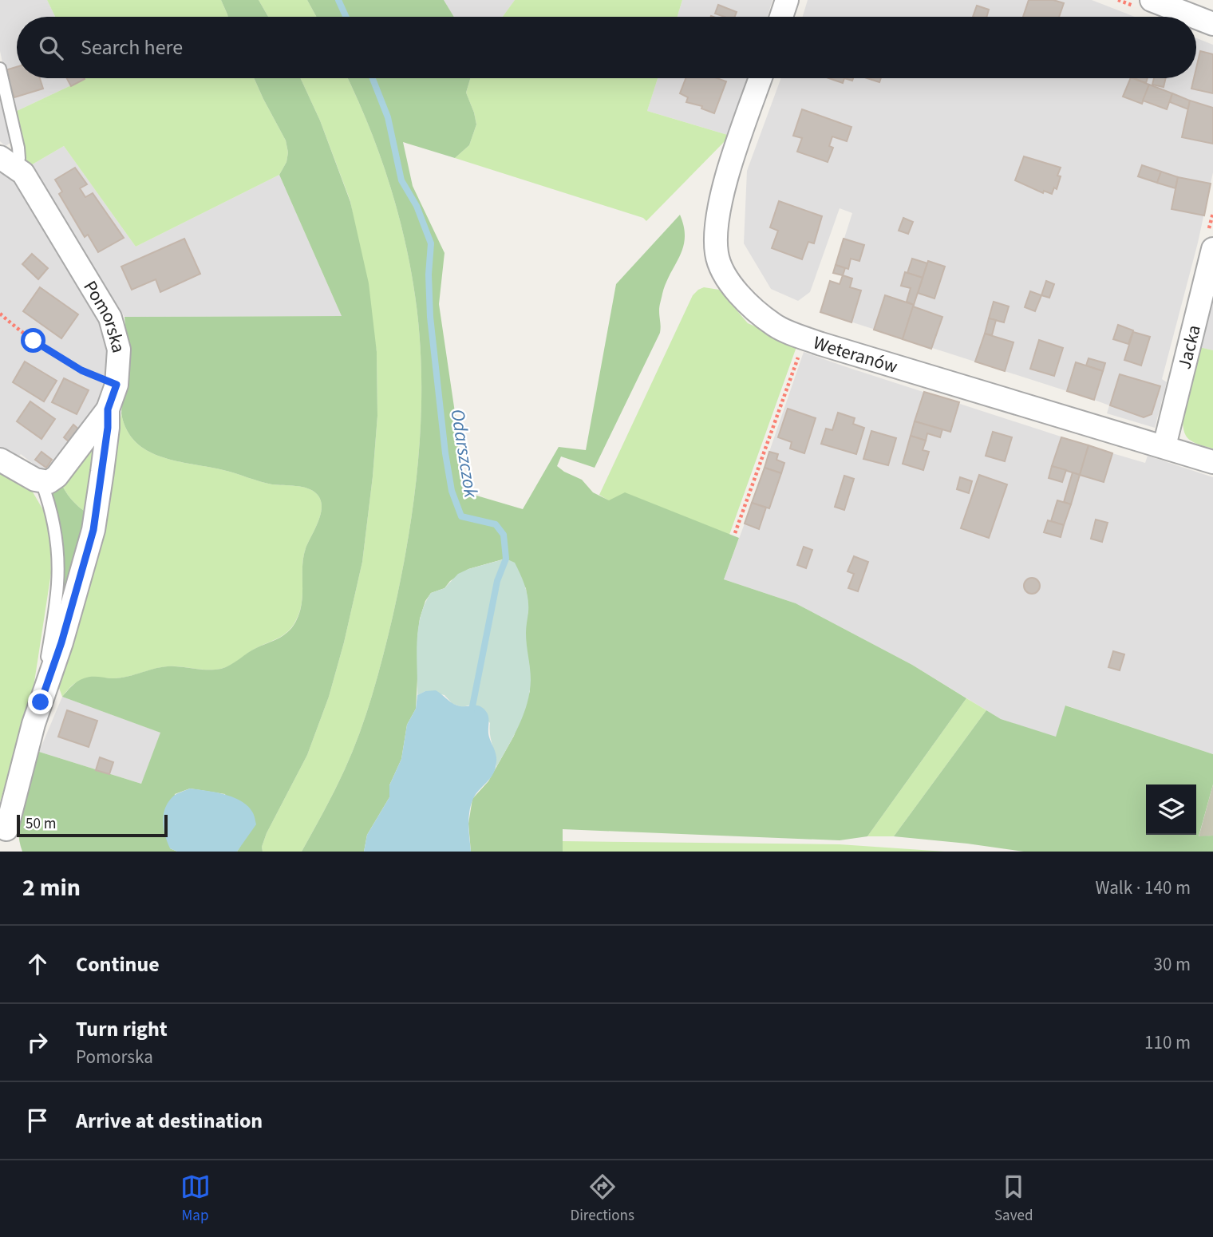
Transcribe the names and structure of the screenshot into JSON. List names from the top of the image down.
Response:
{
  "streets": {
    "street": ["Pomorska", "Jacka", "Weteranów"]
  },
  "crossings": [
    ["Jacka", "Weteranów"]
  ],
  "water": ["Odarszczok"],
  "scale_bar": "50 m",
  "page": {
    "search": "Search here",
    "scale": "50 m",
    "heading": ["2 min", "Walk · 140 m"],
    "list": [
      ["Continue", "30 m"],
      ["Turn right", "Pomorska", "110 m"],
      "Arrive at destination"
    ],
    "nav": ["Map", "Directions", "Saved"]
  }
}
